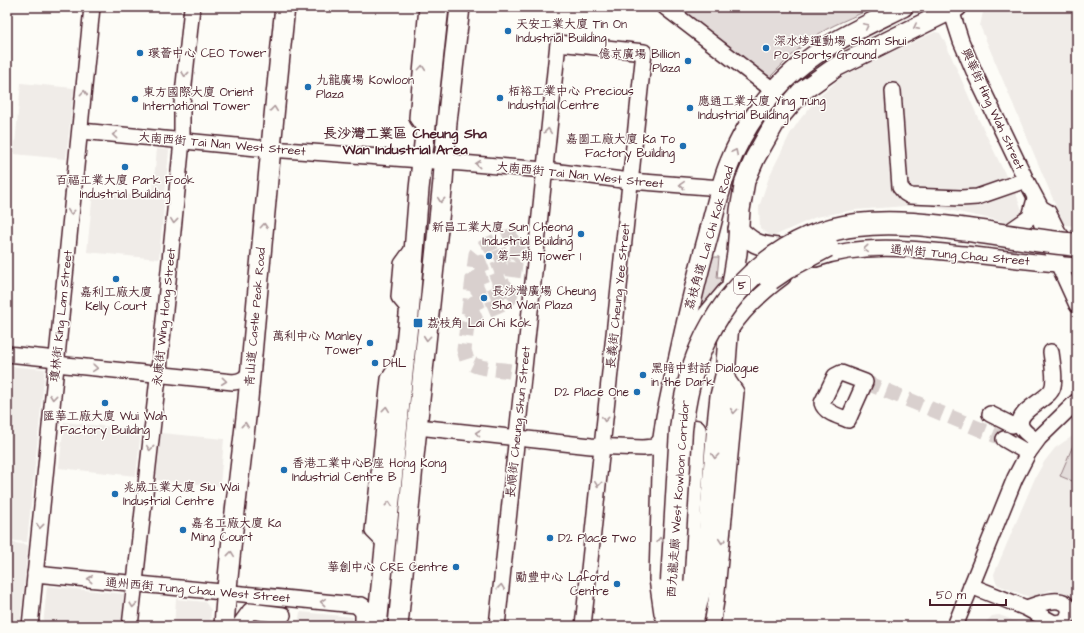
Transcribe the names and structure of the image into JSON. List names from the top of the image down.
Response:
{
  "streets": {
    "highway": ["5", "西九龍走廊 West Kowloon Corridor"],
    "main road": ["荔枝角道 Lai Chi Kok Road", "青山道 Castle Peak Road"],
    "street": [
      "興華街 Hing Wah Street",
      "大南西街 Tai Nan West Street",
      "通州街 Tung Chau Street",
      "長義街 Cheung Yee Street",
      "瓊林街 King Lam Street",
      "永康街 Wing Hong Street",
      "長順街 Cheung Shun Street",
      "通州西街 Tung Chau West Street"
    ]
  },
  "crossings": [
    ["興華街 Hing Wah Street", "荔枝角道 Lai Chi Kok Road"],
    ["興華街 Hing Wah Street", "通州街 Tung Chau Street"],
    ["興華街 Hing Wah Street", "西九龍走廊 West Kowloon Corridor"],
    ["大南西街 Tai Nan West Street", "荔枝角道 Lai Chi Kok Road"],
    ["大南西街 Tai Nan West Street", "長義街 Cheung Yee Street"],
    ["大南西街 Tai Nan West Street", "瓊林街 King Lam Street"],
    ["大南西街 Tai Nan West Street", "永康街 Wing Hong Street"],
    ["大南西街 Tai Nan West Street", "青山道 Castle Peak Road"],
    ["大南西街 Tai Nan West Street", "長順街 Cheung Shun Street"],
    ["荔枝角道 Lai Chi Kok Road", "通州街 Tung Chau Street"],
    ["荔枝角道 Lai Chi Kok Road", "西九龍走廊 West Kowloon Corridor"],
    ["通州街 Tung Chau Street", "西九龍走廊 West Kowloon Corridor"],
    ["長義街 Cheung Yee Street", "長順街 Cheung Shun Street"],
    ["瓊林街 King Lam Street", "通州西街 Tung Chau West Street"],
    ["永康街 Wing Hong Street", "通州西街 Tung Chau West Street"],
    ["青山道 Castle Peak Road", "通州西街 Tung Chau West Street"]
  ],
  "one_way": [
    "大南西街 Tai Nan West Street",
    "永康街 Wing Hong Street",
    "長順街 Cheung Shun Street",
    "通州西街 Tung Chau West Street"
  ],
  "districts": ["長沙灣工業區 Cheung Sha Wan Industrial Area"],
  "places": {
    "other": [
      "天安工業大廈 Tin On Industrial Building",
      "深水埗運動場 Sham Shui Po Sports Ground",
      "環薈中心 CEO Tower",
      "億京廣場 Billion Plaza",
      "九龍廣場 Kowloon Plaza",
      "栢裕工業中心 Precious Industrial Centre",
      "東方國際大廈 Orient International Tower",
      "應通工業大廈 Ying Tung Industrial Building",
      "嘉圖工廠大廈 Ka To Factory Building",
      "百福工業大廈 Park Fook Industrial Building",
      "新昌工業大廈 Sun Cheong Industrial Building",
      "第一期 Tower 1",
      "嘉利工廠大廈 Kelly Court",
      "長沙灣廣場 Cheung Sha Wan Plaza",
      "萬利中心 Manley Tower",
      "DHL",
      "黑暗中對話 Dialogue in the Dark",
      "D2 Place One",
      "匯華工廠大廈 Wui Wah Factory Building",
      "香港工業中心B座 Hong Kong Industrial Centre B",
      "兆威工業大廈 Siu Wai Industrial Centre",
      "嘉名工廠大廈 Ka Ming Court",
      "D2 Place Two",
      "華創中心 CRE Centre",
      "勵豐中心 Laford Centre"
    ],
    "transit": ["荔枝角 Lai Chi Kok"]
  },
  "scale_bar": "50 m"
}
